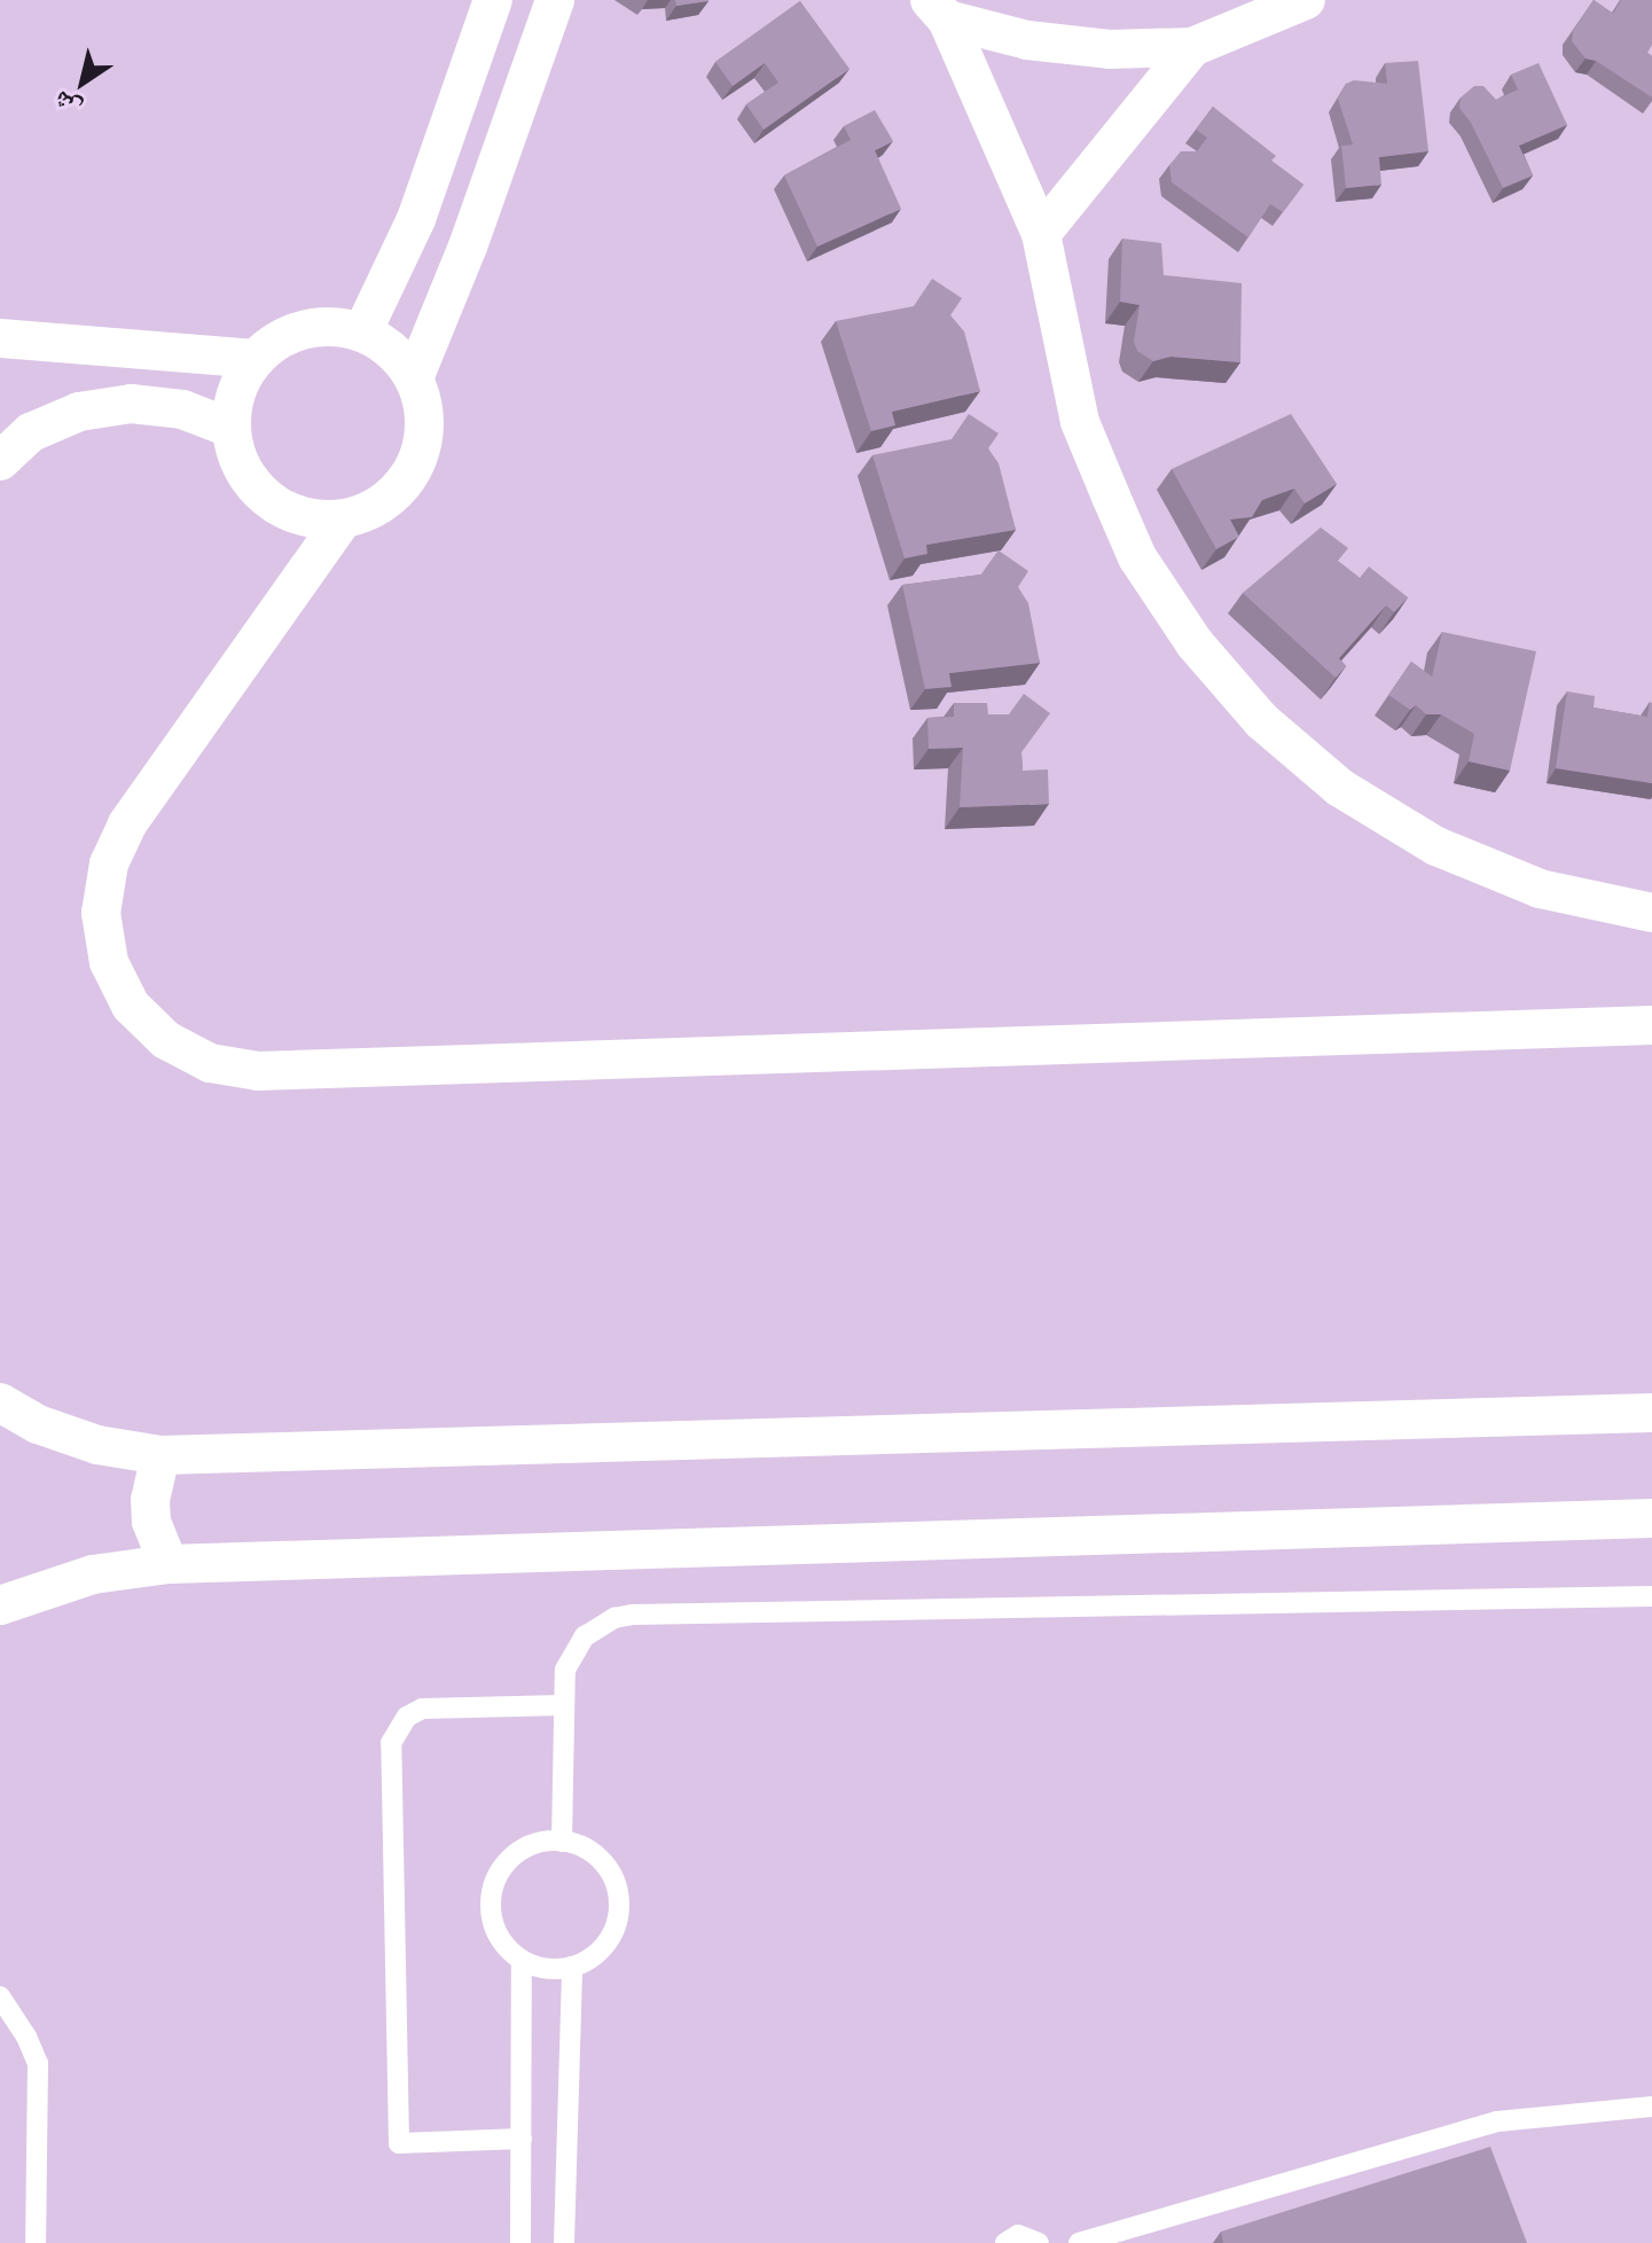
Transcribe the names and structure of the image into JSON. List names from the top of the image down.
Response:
{
  "north": "bottom left"
}
